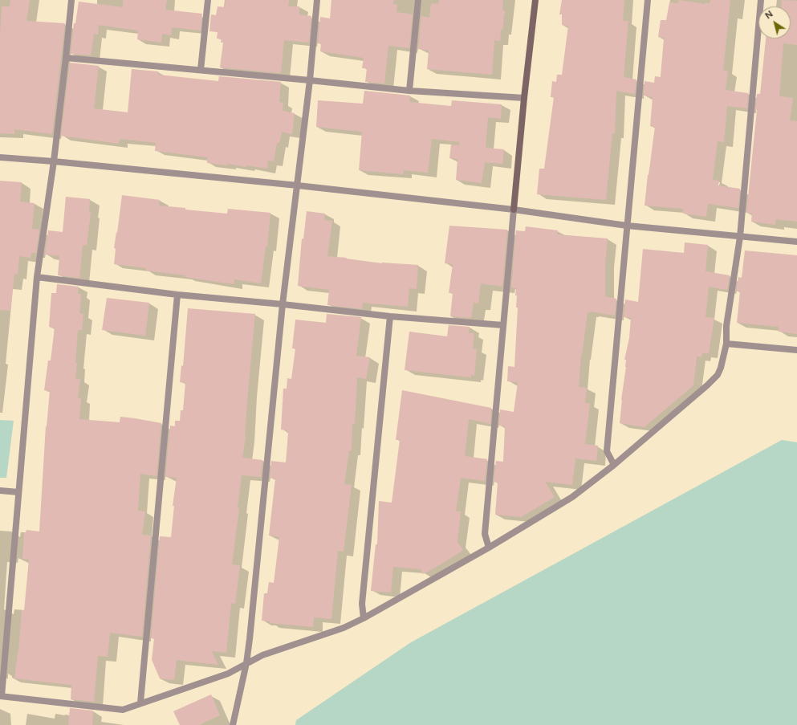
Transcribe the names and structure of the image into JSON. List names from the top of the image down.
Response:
{
  "north": "top left"
}
